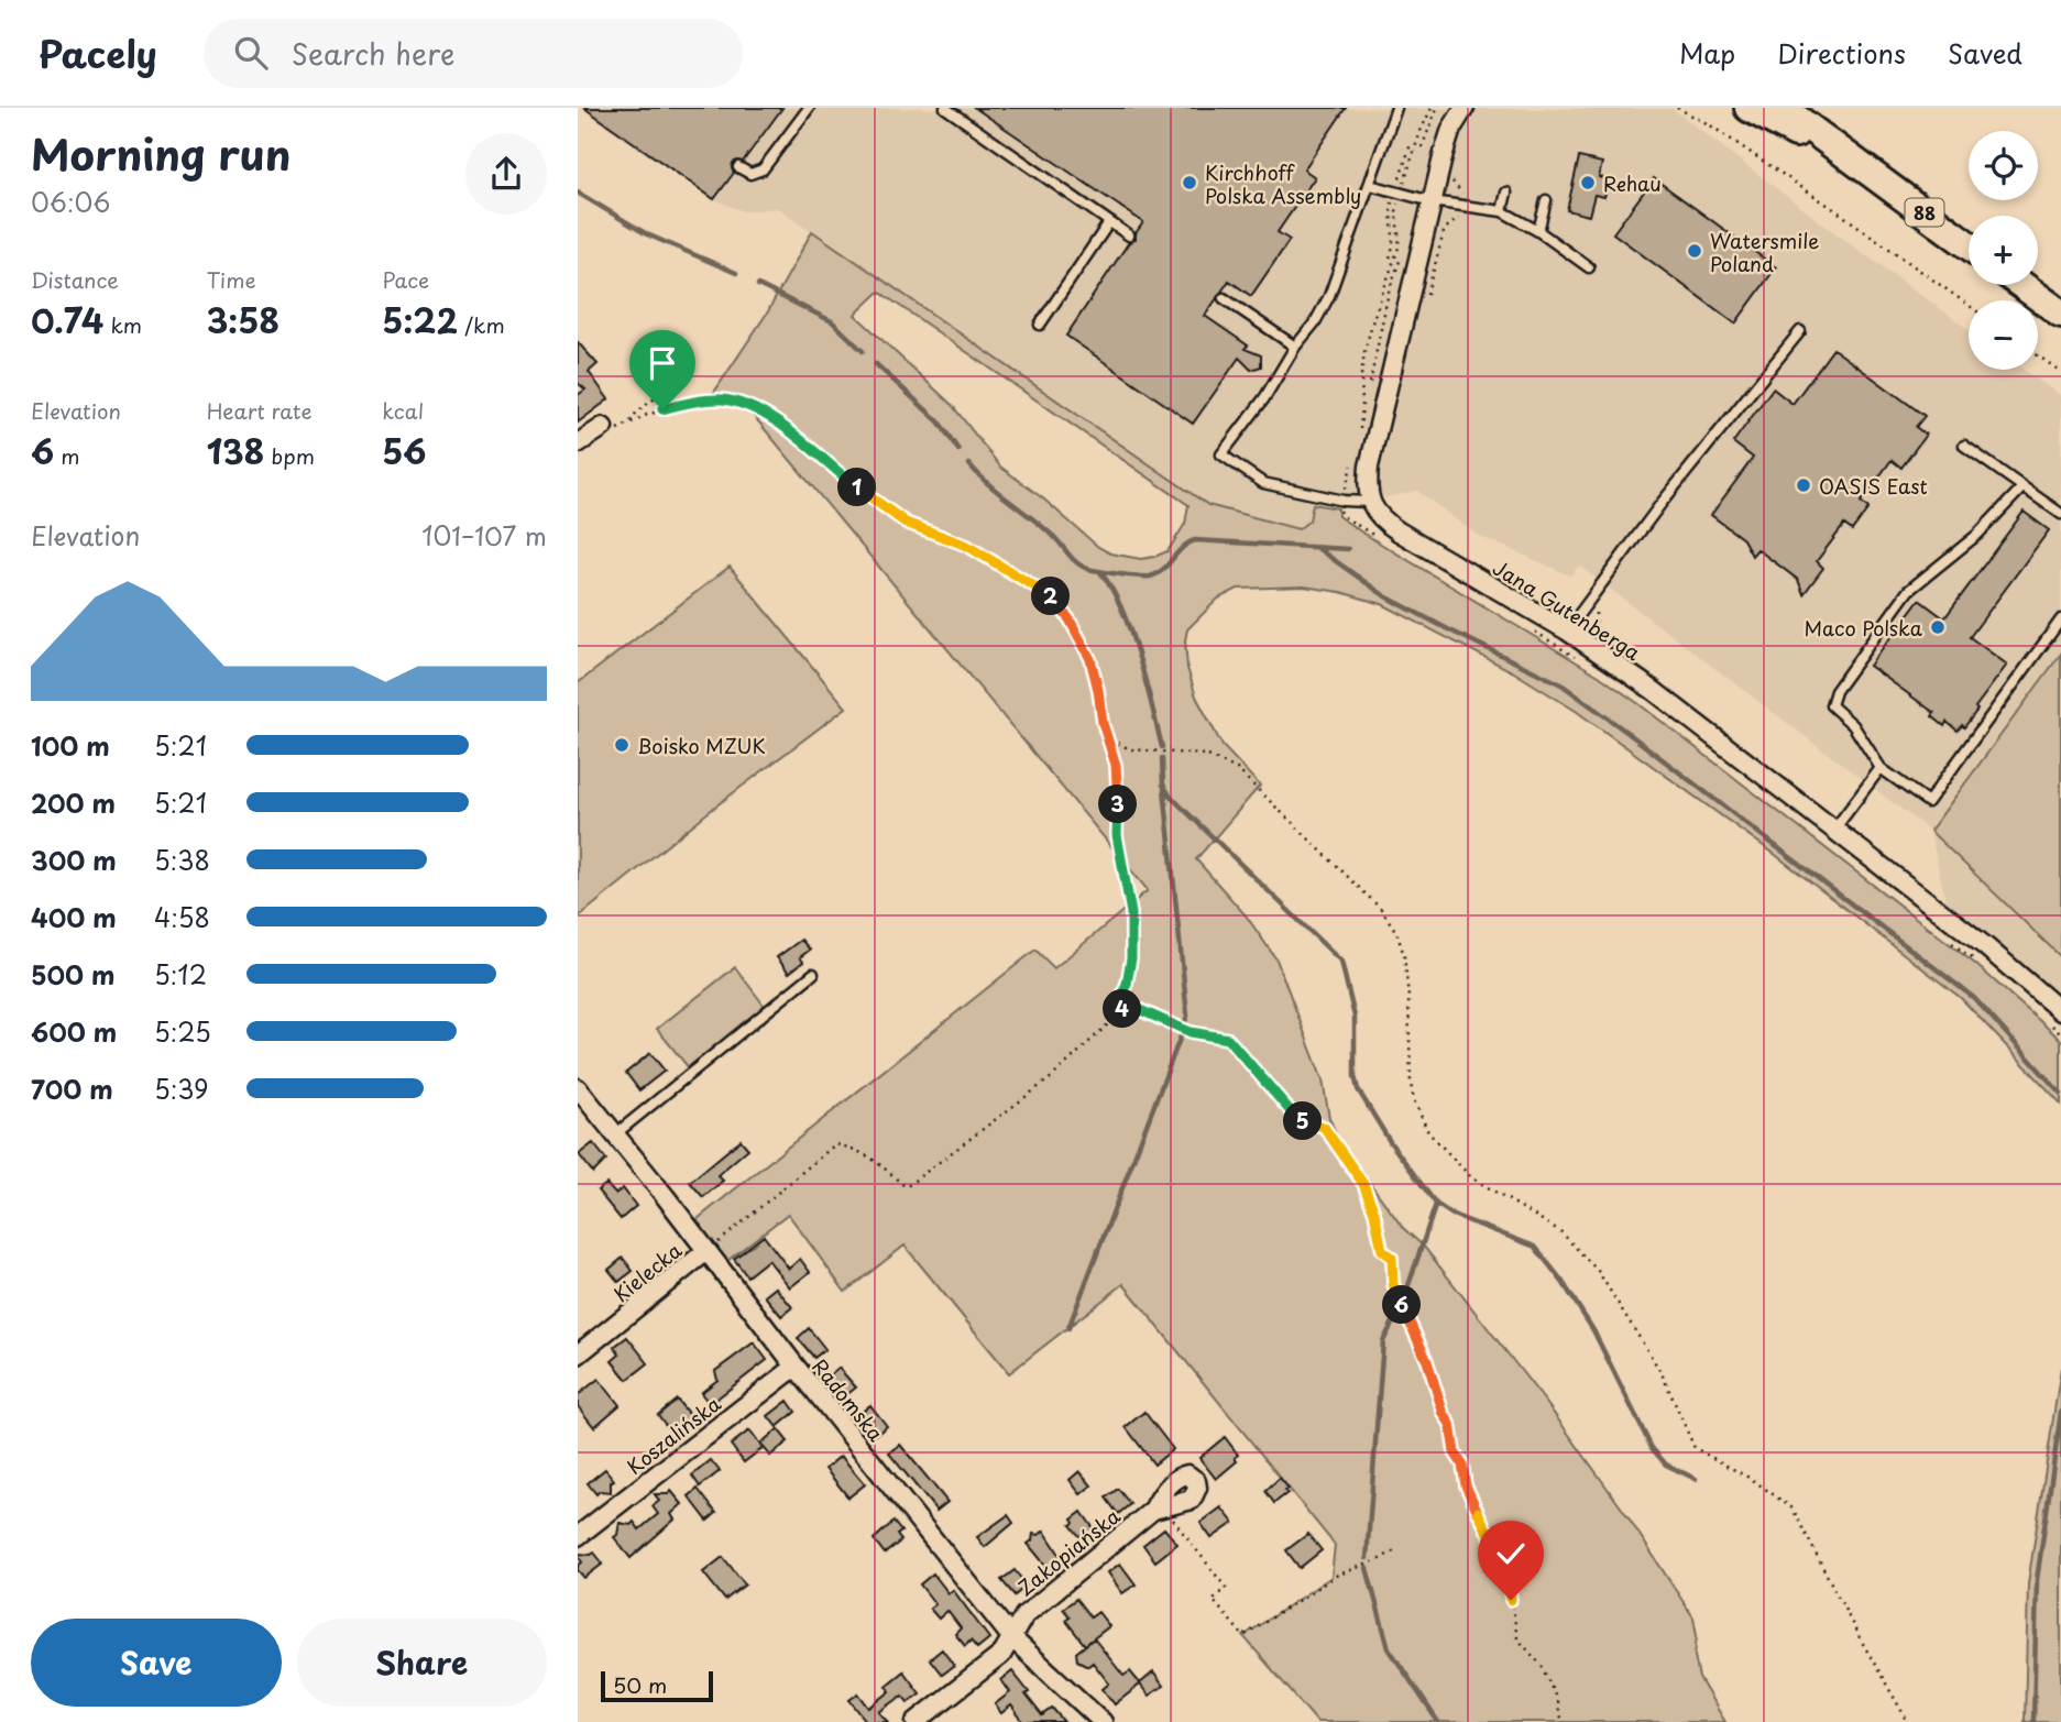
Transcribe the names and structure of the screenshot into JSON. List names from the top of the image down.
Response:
{
  "streets": {
    "main road": ["88"],
    "street": [
      "Jana Gutenberga",
      "Kielecka",
      "Radomska",
      "Koszalińska",
      "Zakopiańska"
    ]
  },
  "crossings": [
    ["Kielecka", "Radomska"],
    ["Radomska", "Koszalińska"],
    ["Radomska", "Zakopiańska"]
  ],
  "places": [
    "Kirchhoff Polska Assembly",
    "Rehau",
    "Watersmile Poland",
    "OASIS East",
    "Maco Polska",
    "Boisko MZUK"
  ],
  "scale_bar": "50 m",
  "page": {
    "header": "Pacely",
    "search": "Search here",
    "nav": ["Map", "Directions", "Saved"],
    "heading": ["Morning run", "06:06"],
    "map_buttons": ["+", "−"],
    "stats": [
      ["Distance", "0.74 km"],
      ["Time", "3:58"],
      ["Pace", "5:22 /km"],
      ["Elevation", "6 m"],
      ["Heart rate", "138 bpm"],
      ["kcal", "56"]
    ],
    "pins": [
      "1",
      "2",
      "3",
      "4",
      "5",
      "6"
    ],
    "chart": ["Elevation", "101–107 m"],
    "list": [
      {
        "name": "100 m",
        "note": "5:21"
      },
      {
        "name": "200 m",
        "note": "5:21"
      },
      {
        "name": "300 m",
        "note": "5:38"
      },
      {
        "name": "400 m",
        "note": "4:58"
      },
      {
        "name": "500 m",
        "note": "5:12"
      },
      {
        "name": "600 m",
        "note": "5:25"
      },
      {
        "name": "700 m",
        "note": "5:39"
      }
    ],
    "buttons": ["Save", "Share"],
    "scale": "50 m"
  }
}
